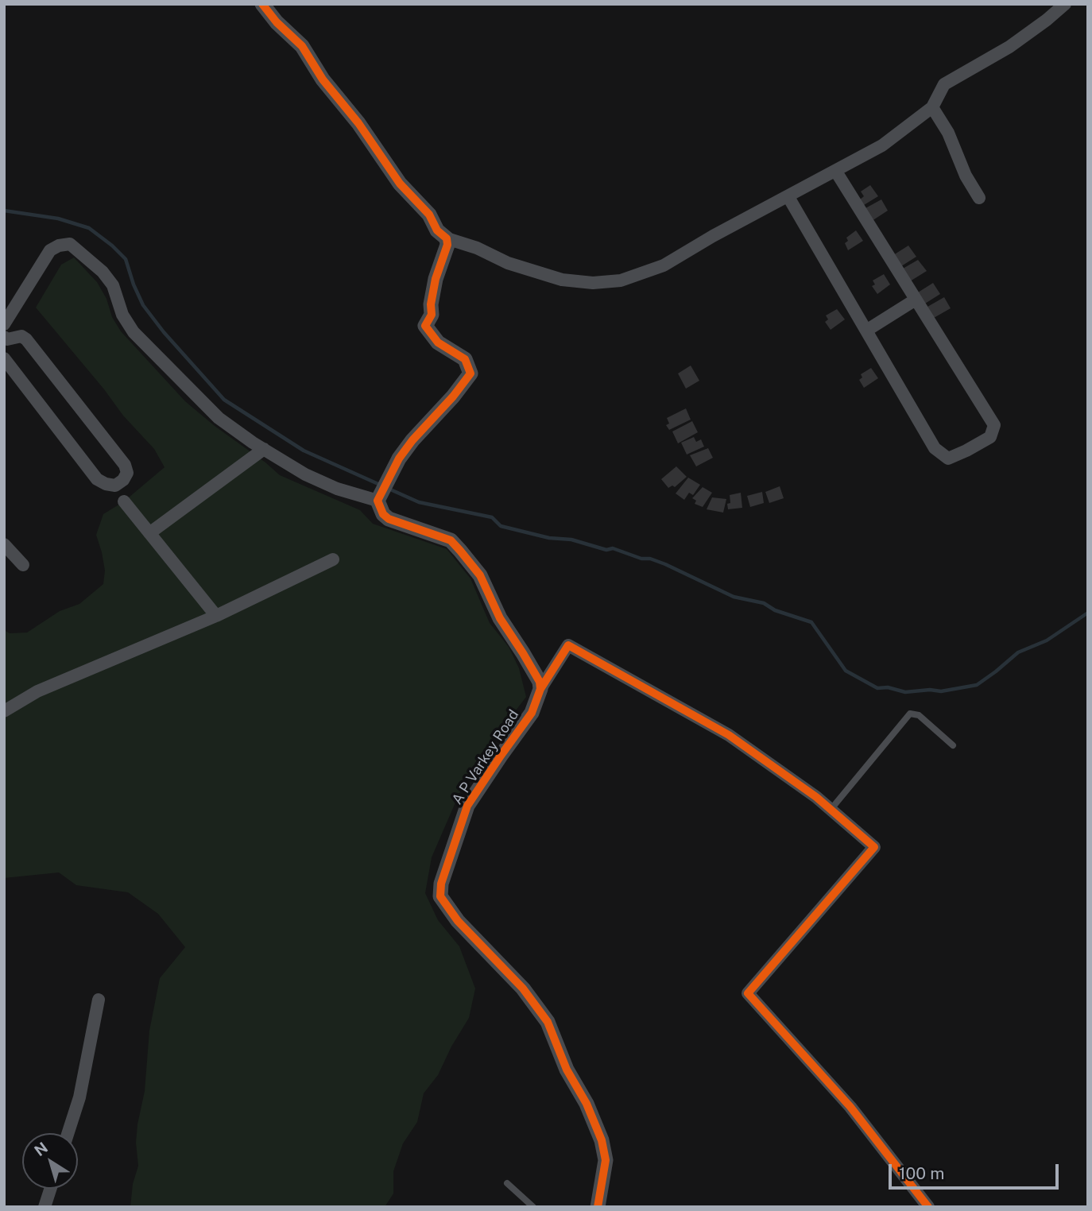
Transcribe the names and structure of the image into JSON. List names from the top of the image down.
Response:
{
  "streets": {
    "street": ["A P Varkey Road"]
  },
  "scale_bar": "100 m",
  "north": "top left"
}
